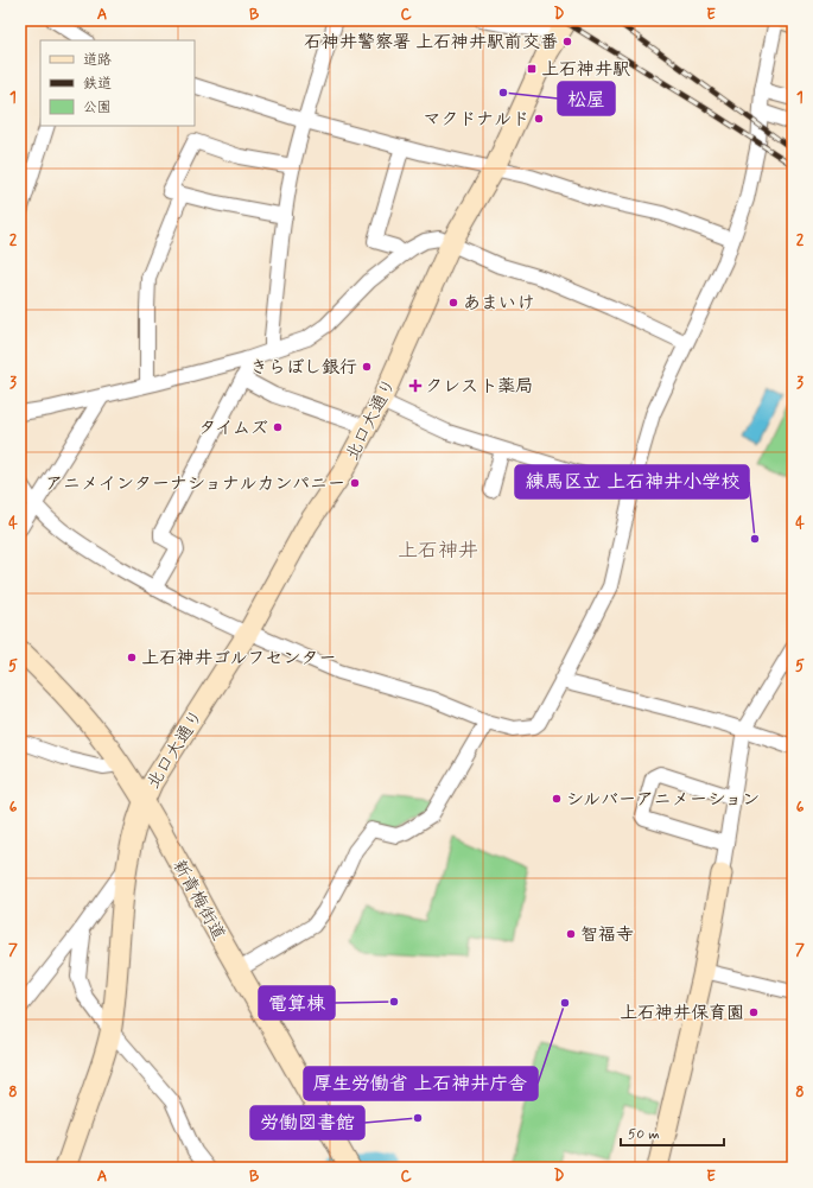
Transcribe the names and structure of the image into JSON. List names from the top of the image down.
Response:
{
  "streets": {
    "street": ["北口大通り", "新青梅街道"]
  },
  "crossings": [
    ["北口大通り", "新青梅街道"]
  ],
  "districts": ["上石神井"],
  "places": {
    "other": [
      "石神井警察署 上石神井駅前交番",
      "松屋",
      "マクドナルド",
      "あまいけ",
      "きらぼし銀行",
      "タイムズ",
      "アニメインターナショナルカンパニー",
      "練馬区立 上石神井小学校",
      "上石神井ゴルフセンター",
      "シルバーアニメーション",
      "智福寺",
      "電算棟",
      "厚生労働省 上石神井庁舎",
      "上石神井保育園",
      "労働図書館"
    ],
    "transit": ["上石神井駅"],
    "health": ["クレスト薬局"]
  },
  "legend": ["道路", "鉄道", "公園"],
  "scale_bar": "50 m",
  "grid": {
    "columns": [
      "A",
      "B",
      "C",
      "D",
      "E"
    ],
    "rows": [
      "1",
      "2",
      "3",
      "4",
      "5",
      "6",
      "7",
      "8"
    ]
  }
}
